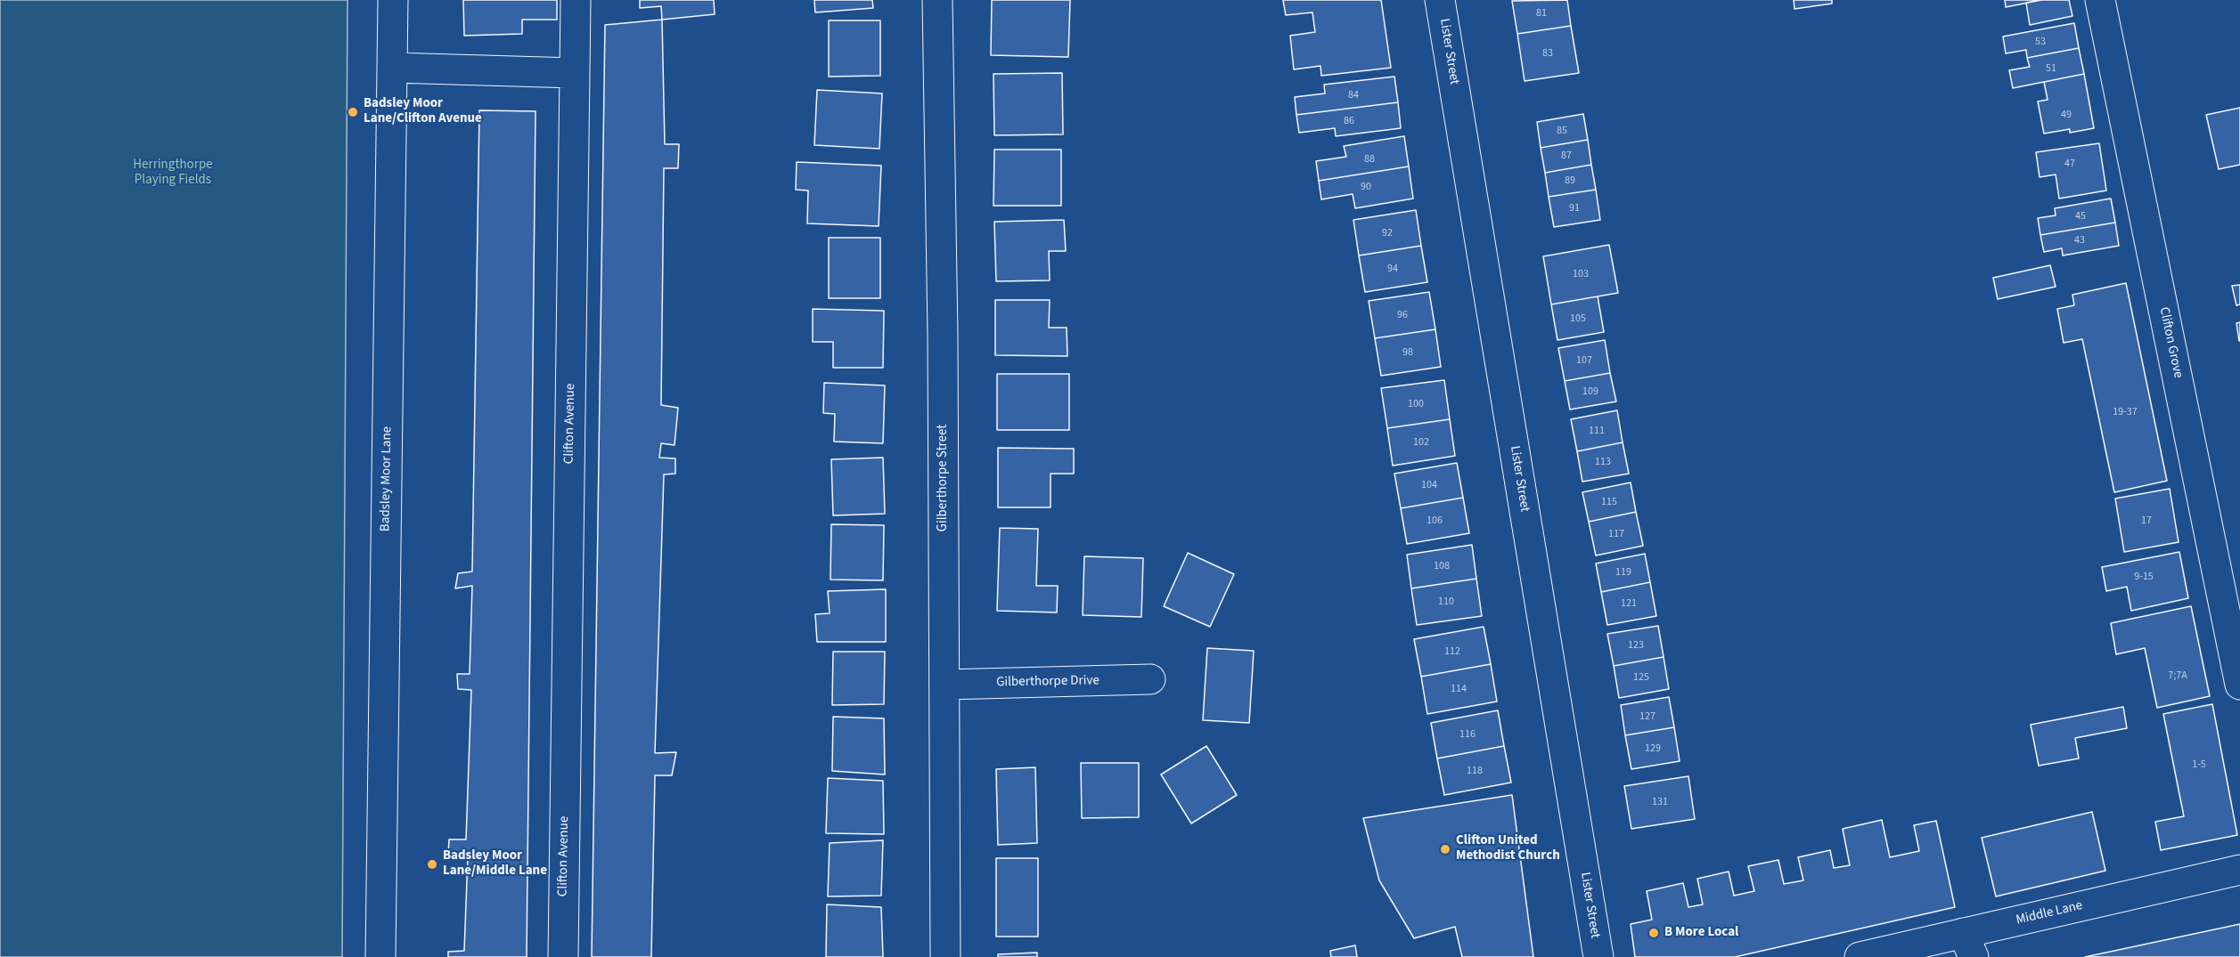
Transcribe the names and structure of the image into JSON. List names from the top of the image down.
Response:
{
  "streets": {
    "street": [
      "Lister Street",
      "Clifton Grove",
      "Clifton Avenue",
      "Gilberthorpe Street",
      "Badsley Moor Lane",
      "Gilberthorpe Drive",
      "Middle Lane"
    ]
  },
  "crossings": [
    ["Gilberthorpe Street", "Gilberthorpe Drive"]
  ],
  "parks": ["Herringthorpe Playing Fields"],
  "places": [
    "Badsley Moor Lane/Clifton Avenue",
    "Clifton United Methodist Church",
    "Badsley Moor Lane/Middle Lane",
    "B More Local"
  ],
  "house_numbers": [
    "81",
    "53",
    "83",
    "51",
    "84",
    "49",
    "86",
    "85",
    "87",
    "88",
    "47",
    "89",
    "90",
    "91",
    "45",
    "92",
    "43",
    "94",
    "103",
    "96",
    "105",
    "98",
    "107",
    "109",
    "100",
    "19-37",
    "111",
    "102",
    "113",
    "104",
    "115",
    "106",
    "17",
    "117",
    "108",
    "119",
    "9-15",
    "110",
    "121",
    "123",
    "112",
    "7;7A",
    "125",
    "114",
    "127",
    "116",
    "129",
    "1-5",
    "118",
    "131"
  ]
}
